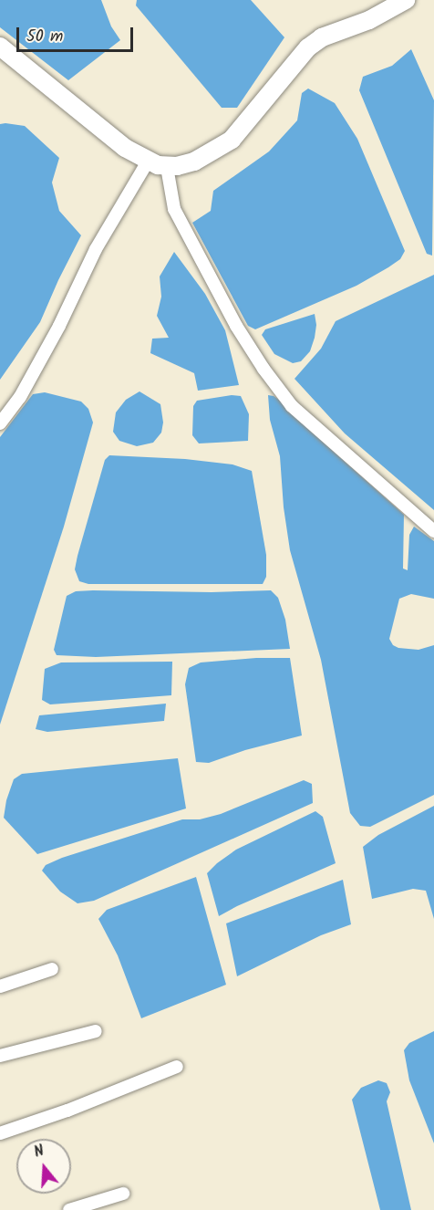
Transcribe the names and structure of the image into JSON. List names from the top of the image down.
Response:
{
  "scale_bar": "50 m",
  "north": "top"
}
